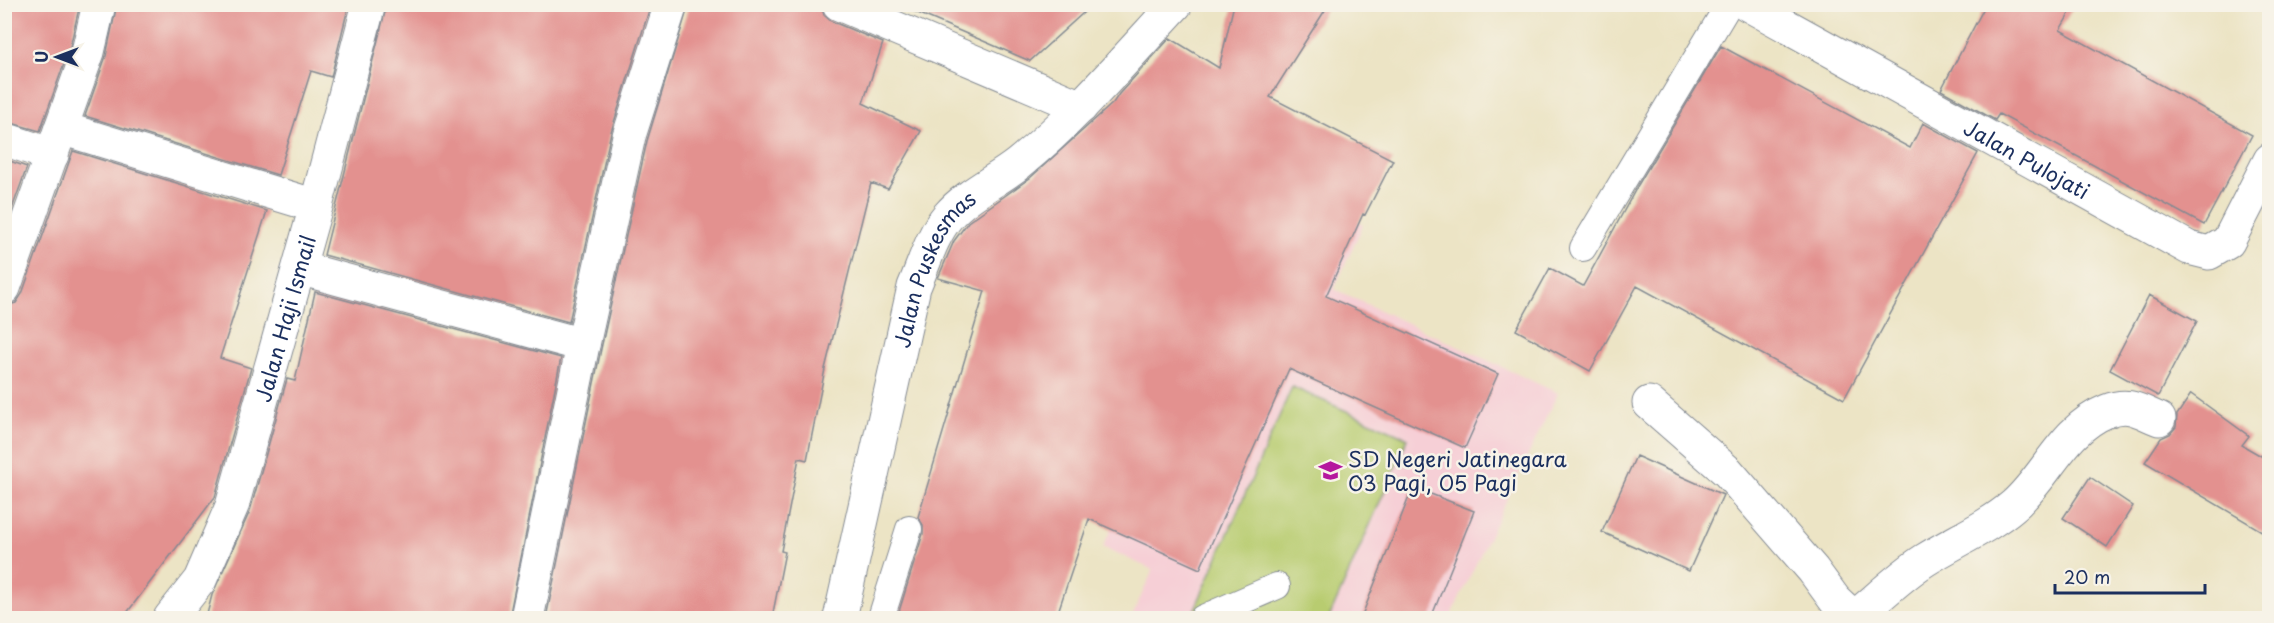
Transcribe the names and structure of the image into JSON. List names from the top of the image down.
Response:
{
  "streets": {
    "street": ["Jalan Pulojati", "Jalan Puskesmas", "Jalan Haji Ismail"]
  },
  "places": {
    "school or university": ["SD Negeri Jatinegara 03 Pagi, 05 Pagi"]
  },
  "scale_bar": "20 m",
  "north": "left"
}
